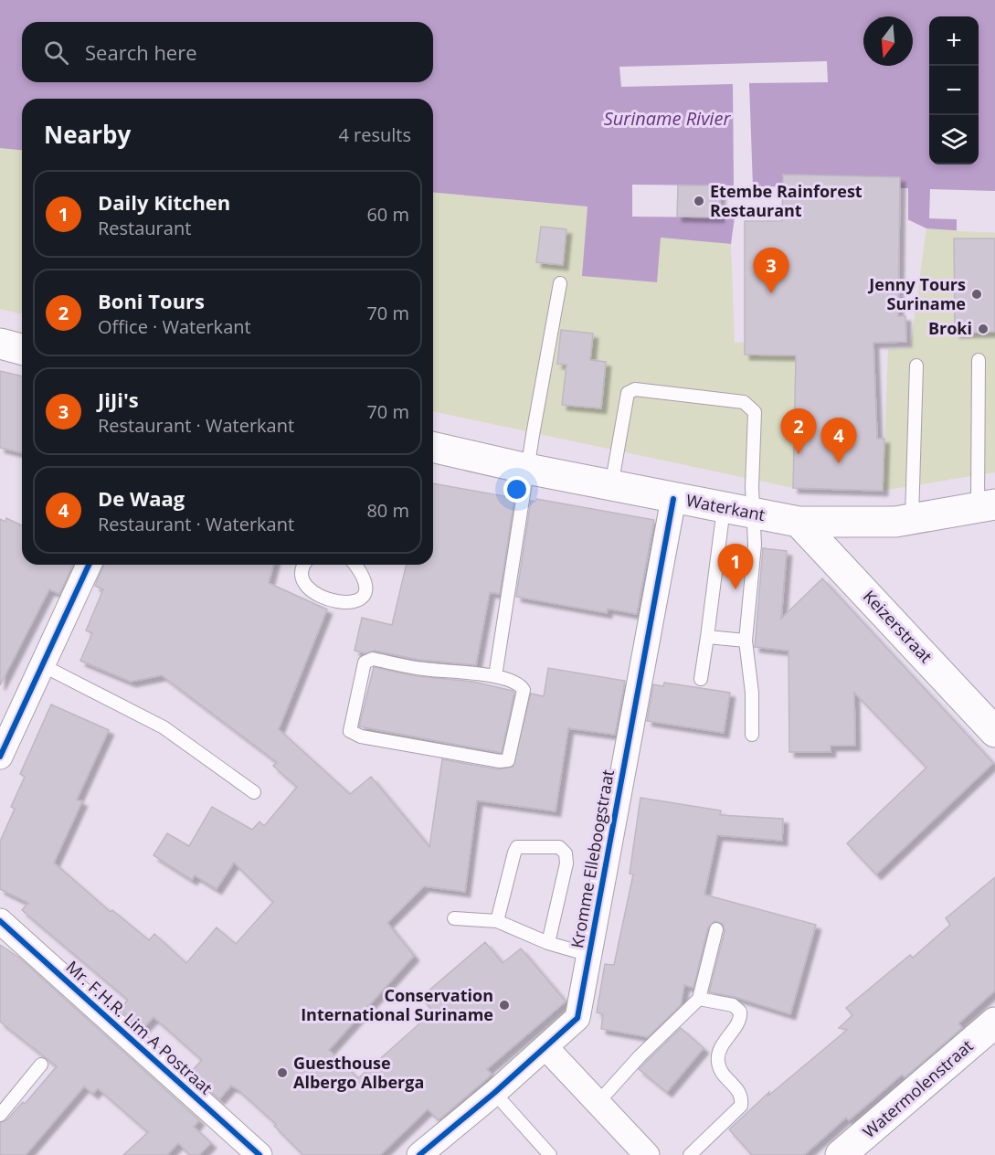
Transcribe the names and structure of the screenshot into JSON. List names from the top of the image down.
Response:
{
  "streets": {
    "main road": ["Waterkant", "Keizerstraat", "Watermolenstraat"],
    "street": ["Kromme Elleboogstraat", "Mr. F.H.R. Lim A Postraat"]
  },
  "crossings": [
    ["Waterkant", "Keizerstraat"],
    ["Waterkant", "Kromme Elleboogstraat"]
  ],
  "water": ["Suriname Rivier"],
  "places": [
    "Etembe Rainforest Restaurant",
    "Jenny Tours Suriname",
    "Broki",
    "Conservation International Suriname",
    "Guesthouse Albergo Alberga"
  ],
  "north": "bottom",
  "page": {
    "map_buttons": ["+", "−"],
    "search": "Search here",
    "heading": ["Nearby", "4 results"],
    "list": [
      {
        "mark": "1",
        "name": "Daily Kitchen",
        "note": "Restaurant",
        "value": "60 m"
      },
      {
        "mark": "2",
        "name": "Boni Tours",
        "note": "Office · Waterkant",
        "value": "70 m"
      },
      {
        "mark": "3",
        "name": "JiJi's",
        "note": "Restaurant · Waterkant",
        "value": "70 m"
      },
      {
        "mark": "4",
        "name": "De Waag",
        "note": "Restaurant · Waterkant",
        "value": "80 m"
      }
    ],
    "pins": [
      "3",
      "2",
      "4",
      "1"
    ]
  }
}
